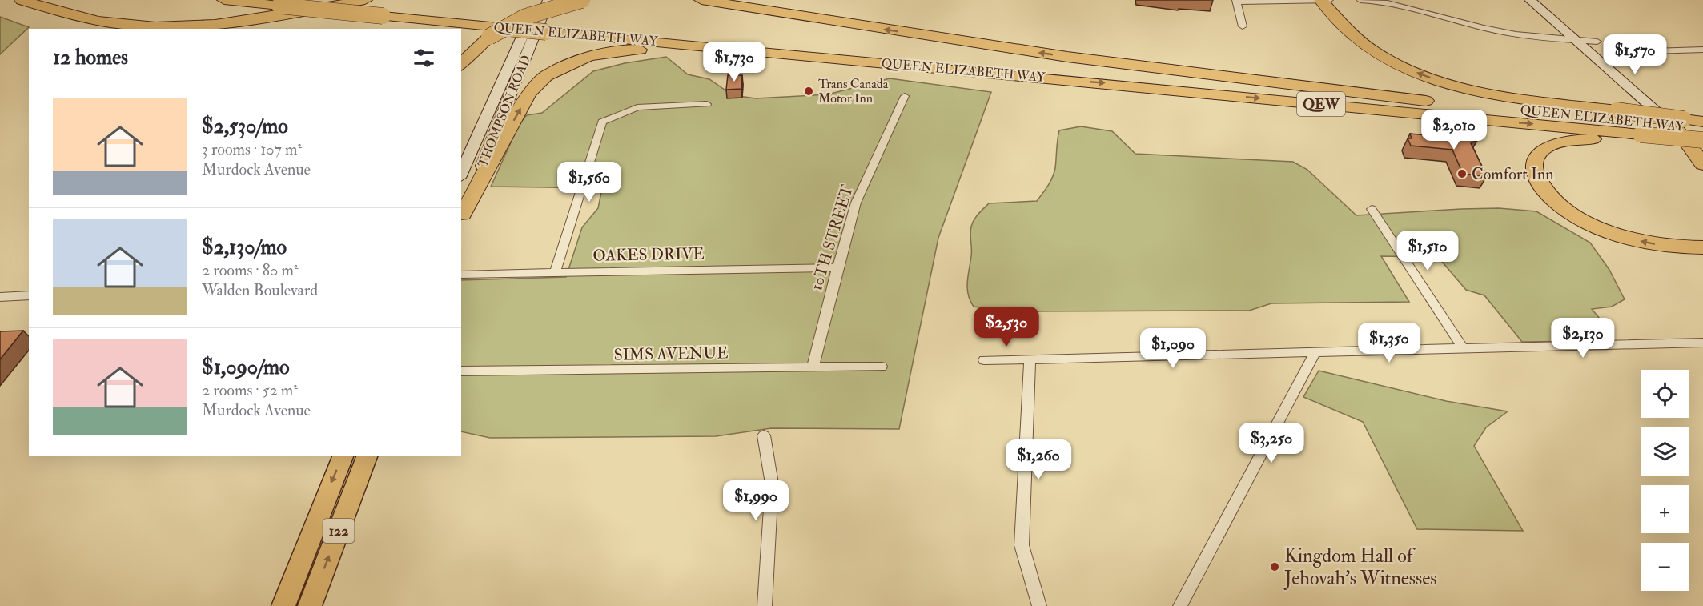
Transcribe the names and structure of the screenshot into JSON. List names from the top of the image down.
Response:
{
  "streets": {
    "highway": ["QUEEN ELIZABETH WAY", "QEW"],
    "main road": ["THOMPSON ROAD", "122"],
    "street": ["10TH STREET", "OAKES DRIVE", "SIMS AVENUE"]
  },
  "crossings": [
    ["10TH STREET", "OAKES DRIVE"],
    ["10TH STREET", "SIMS AVENUE"]
  ],
  "places": ["Trans Canada Motor Inn", "Comfort Inn", "Kingdom Hall of Jehovah's Witnesses"],
  "page": {
    "heading": "12 homes",
    "price": [
      "$1,570",
      "$1,730",
      "$2,010",
      "$1,560",
      "$1,510",
      "$2,530",
      "$2,130",
      "$1,350",
      "$1,090",
      "$3,250",
      "$1,260",
      "$1,990"
    ],
    "list": [
      {
        "name": "$2,530/mo",
        "note": "3 rooms · 107 m² · Murdock Avenue"
      },
      {
        "name": "$2,130/mo",
        "note": "2 rooms · 80 m² · Walden Boulevard"
      },
      {
        "name": "$1,090/mo",
        "note": "2 rooms · 52 m² · Murdock Avenue"
      }
    ],
    "map_buttons": ["+", "−"]
  }
}
